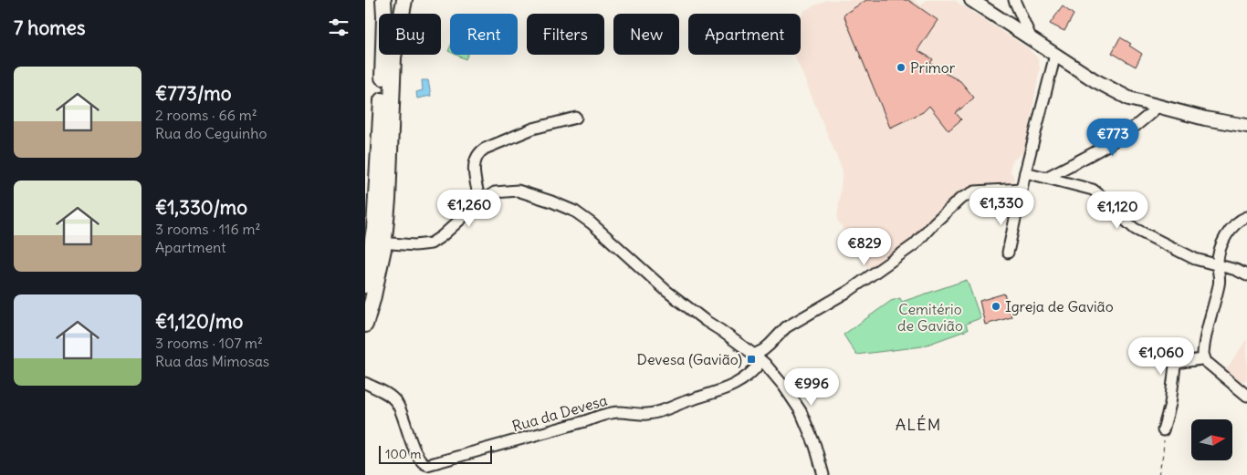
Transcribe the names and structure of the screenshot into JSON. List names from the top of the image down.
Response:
{
  "streets": {
    "street": ["Rua da Devesa"]
  },
  "districts": ["ALÉM"],
  "parks": ["Cemitério de Gavião"],
  "places": {
    "other": ["Primor", "Igreja de Gavião"],
    "transit": ["Devesa (Gavião)"]
  },
  "scale_bar": "100 m",
  "north": "right",
  "page": {
    "heading": "7 homes",
    "chip": [
      "Buy",
      "Rent",
      "Filters",
      "New",
      "Apartment"
    ],
    "list": [
      {
        "name": "€773/mo",
        "note": "2 rooms · 66 m² · Rua do Ceguinho"
      },
      {
        "name": "€1,330/mo",
        "note": "3 rooms · 116 m² · Apartment"
      },
      {
        "name": "€1,120/mo",
        "note": "3 rooms · 107 m² · Rua das Mimosas"
      }
    ],
    "price": [
      "€773",
      "€1,330",
      "€1,260",
      "€1,120",
      "€829",
      "€1,060",
      "€996"
    ],
    "scale": "100 m"
  }
}
